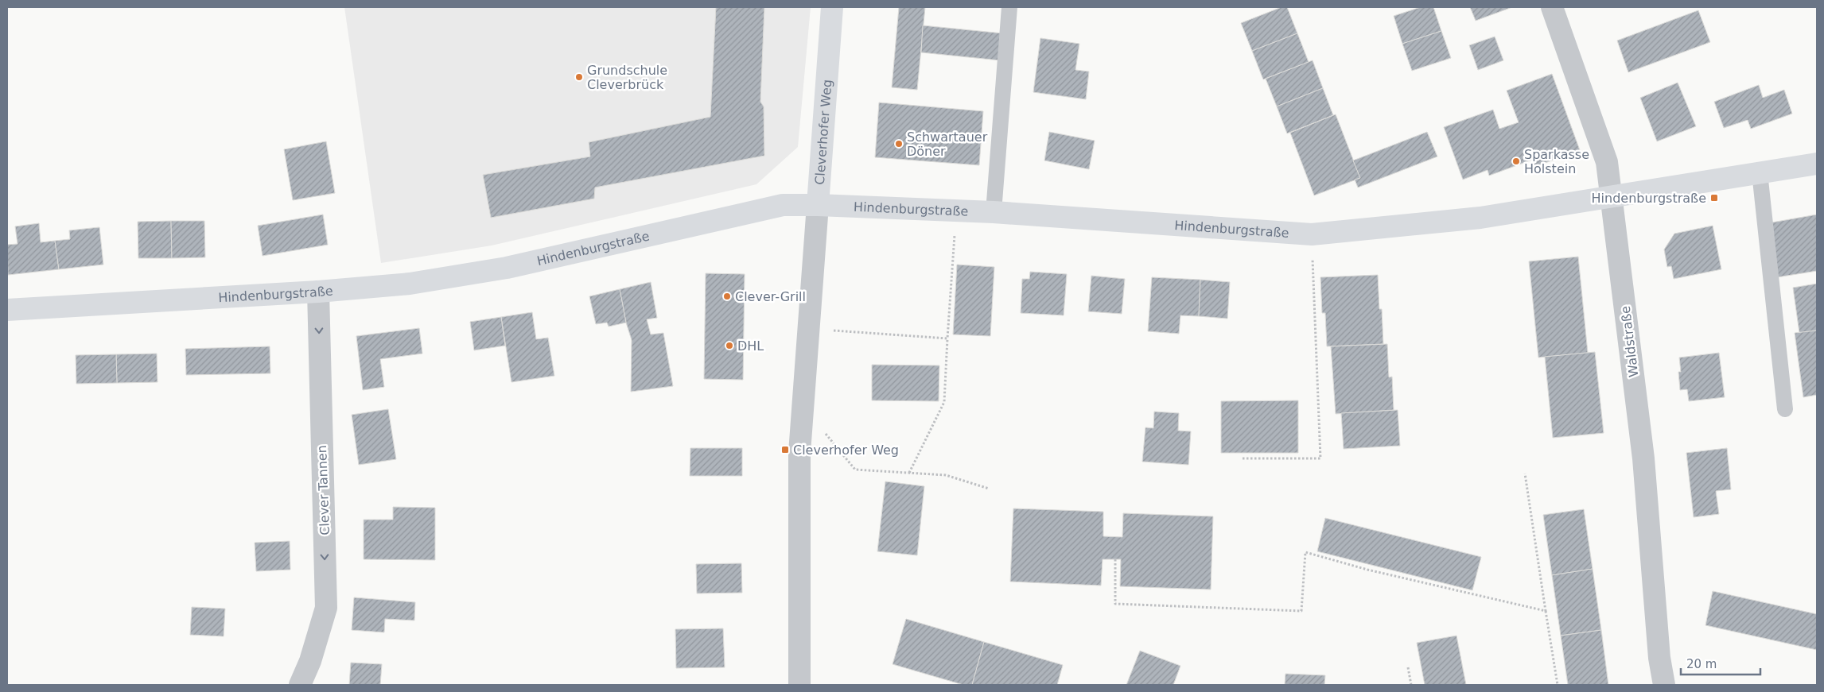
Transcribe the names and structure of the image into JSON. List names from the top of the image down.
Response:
{
  "streets": {
    "street": [
      "Cleverhofer Weg",
      "Hindenburgstraße",
      "Waldstraße",
      "Clever Tannen"
    ]
  },
  "crossings": [
    ["Cleverhofer Weg", "Hindenburgstraße"],
    ["Hindenburgstraße", "Waldstraße"],
    ["Hindenburgstraße", "Clever Tannen"]
  ],
  "one_way": ["Clever Tannen"],
  "places": {
    "other": [
      "Grundschule Cleverbrück",
      "Schwartauer Döner",
      "Sparkasse Holstein",
      "Clever-Grill",
      "DHL"
    ],
    "transit": ["Hindenburgstraße", "Cleverhofer Weg"]
  },
  "scale_bar": "20 m"
}
